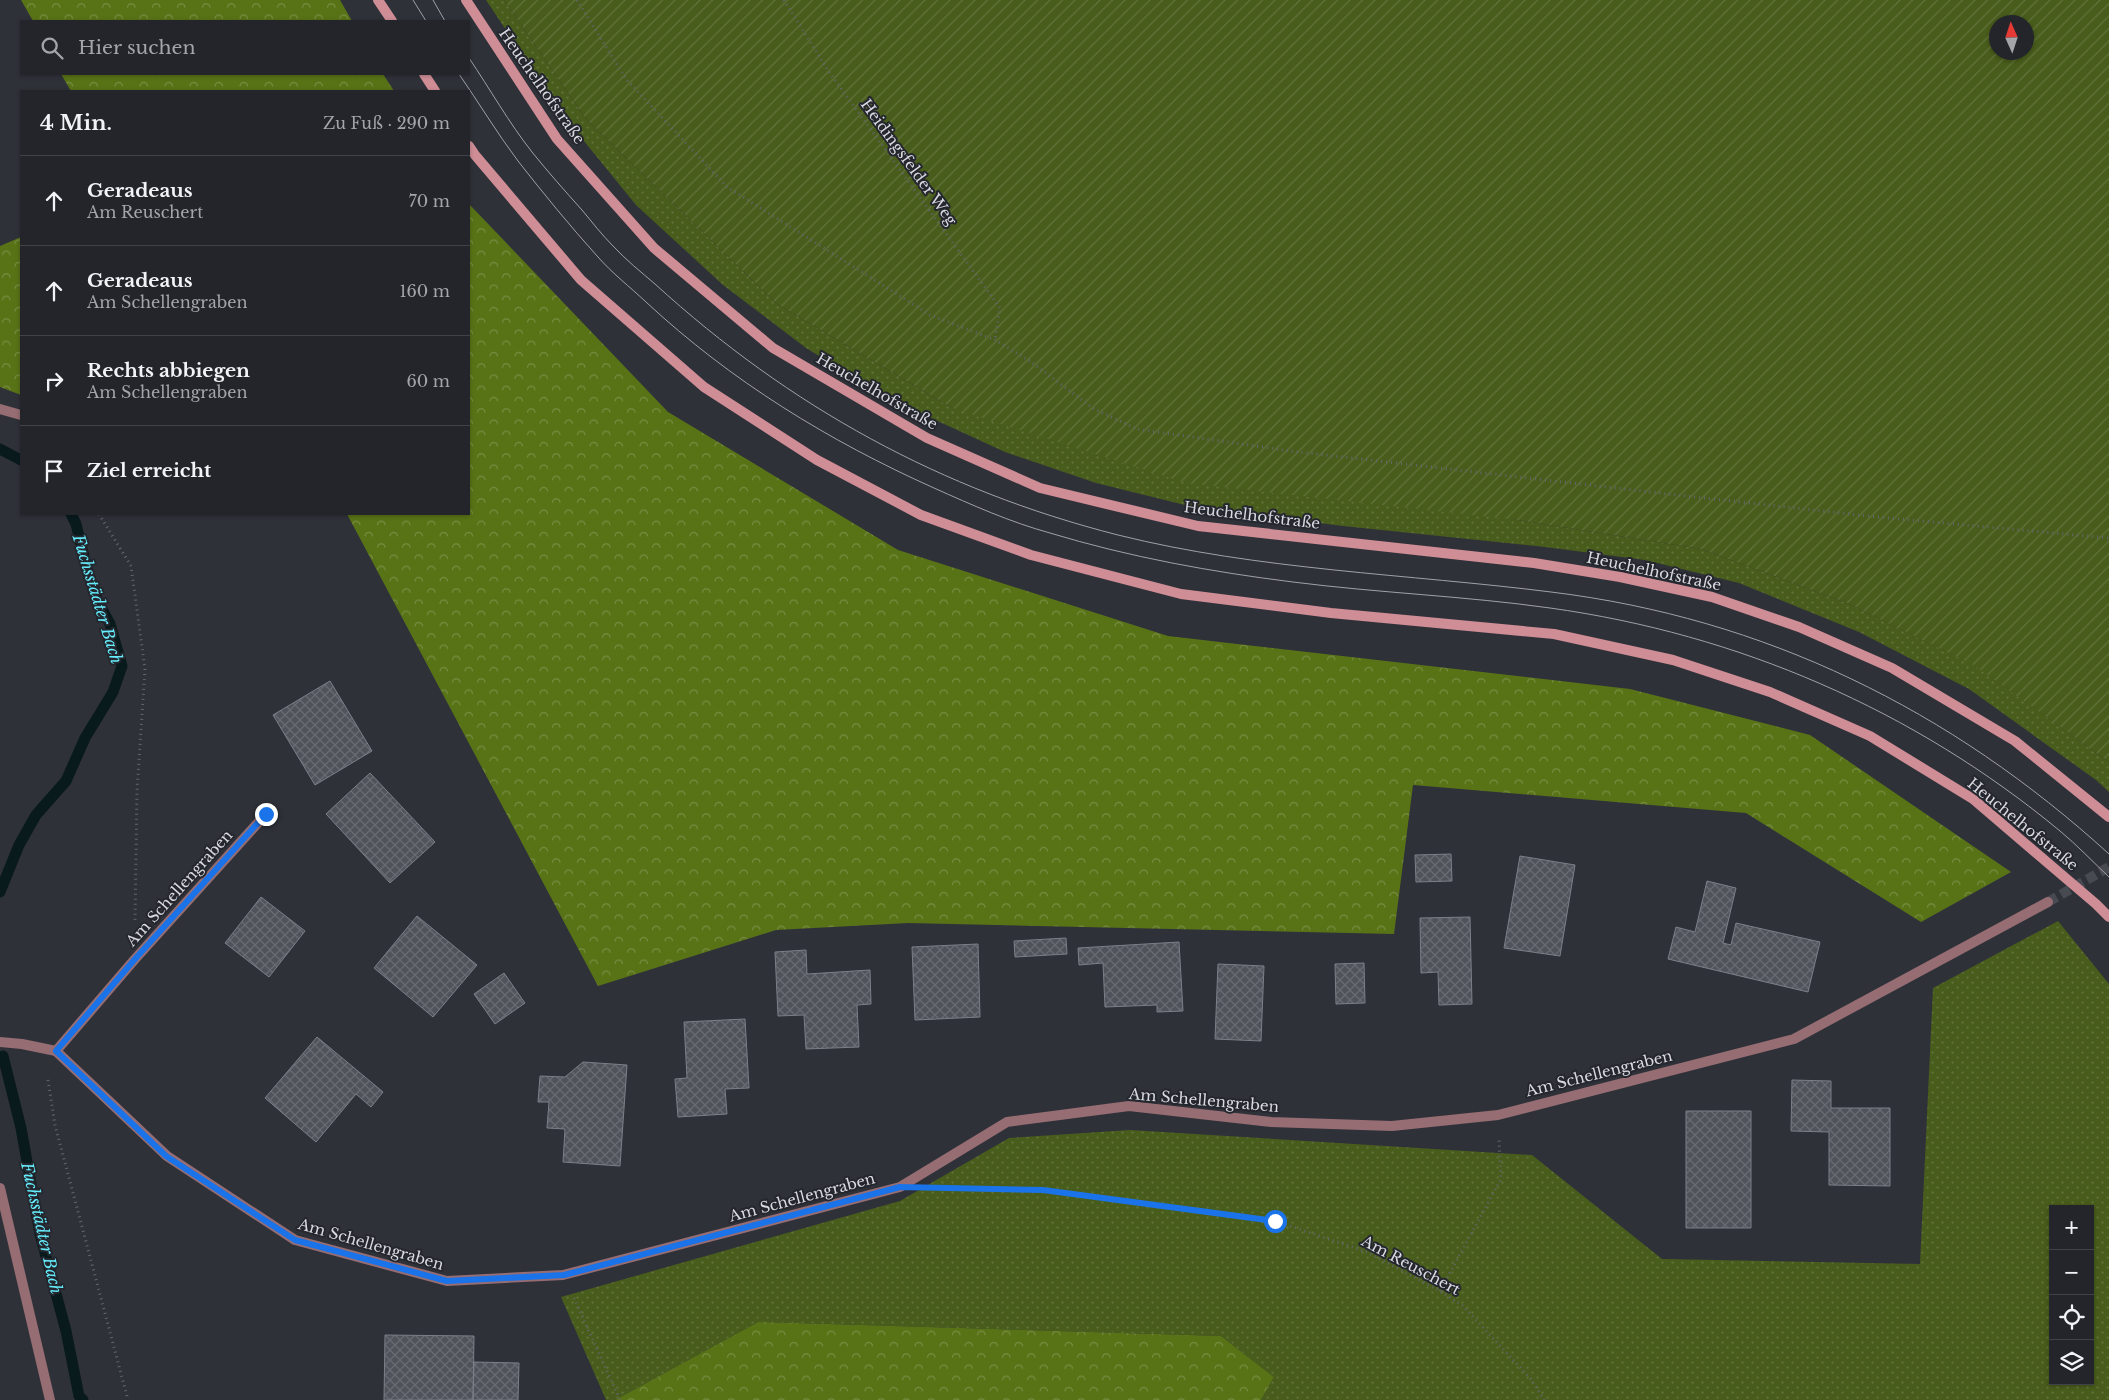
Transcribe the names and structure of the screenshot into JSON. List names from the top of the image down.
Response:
{
  "streets": {
    "main road": ["Heuchelhofstraße"],
    "street": ["Am Schellengraben"],
    "path": ["Heidingsfelder Weg", "Am Reuschert"]
  },
  "crossings": [
    ["Am Schellengraben", "Am Reuschert"]
  ],
  "water": ["Fuchsstädter Bach"],
  "north": "top",
  "page": {
    "search": "Hier suchen",
    "heading": ["4 Min.", "Zu Fuß · 290 m"],
    "list": [
      ["Geradeaus", "Am Reuschert", "70 m"],
      ["Geradeaus", "Am Schellengraben", "160 m"],
      ["Rechts abbiegen", "Am Schellengraben", "60 m"],
      "Ziel erreicht"
    ],
    "map_buttons": ["+", "−"]
  }
}
